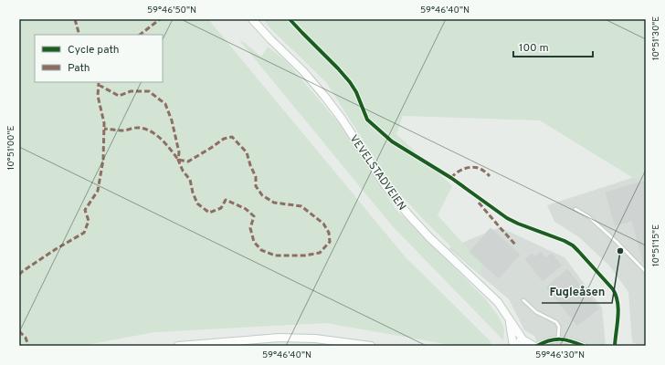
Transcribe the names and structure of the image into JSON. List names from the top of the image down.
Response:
{
  "streets": {
    "main road": ["VEVELSTADVEIEN"]
  },
  "places": ["Fugleåsen"],
  "legend": ["Cycle path", "Path"],
  "scale_bar": "100 m",
  "coordinates": [
    "59°46'50\"N",
    "59°46'40\"N",
    "10°51'30\"E",
    "10°51'00\"E",
    "10°51'15\"E",
    "59°46'30\"N"
  ]
}
